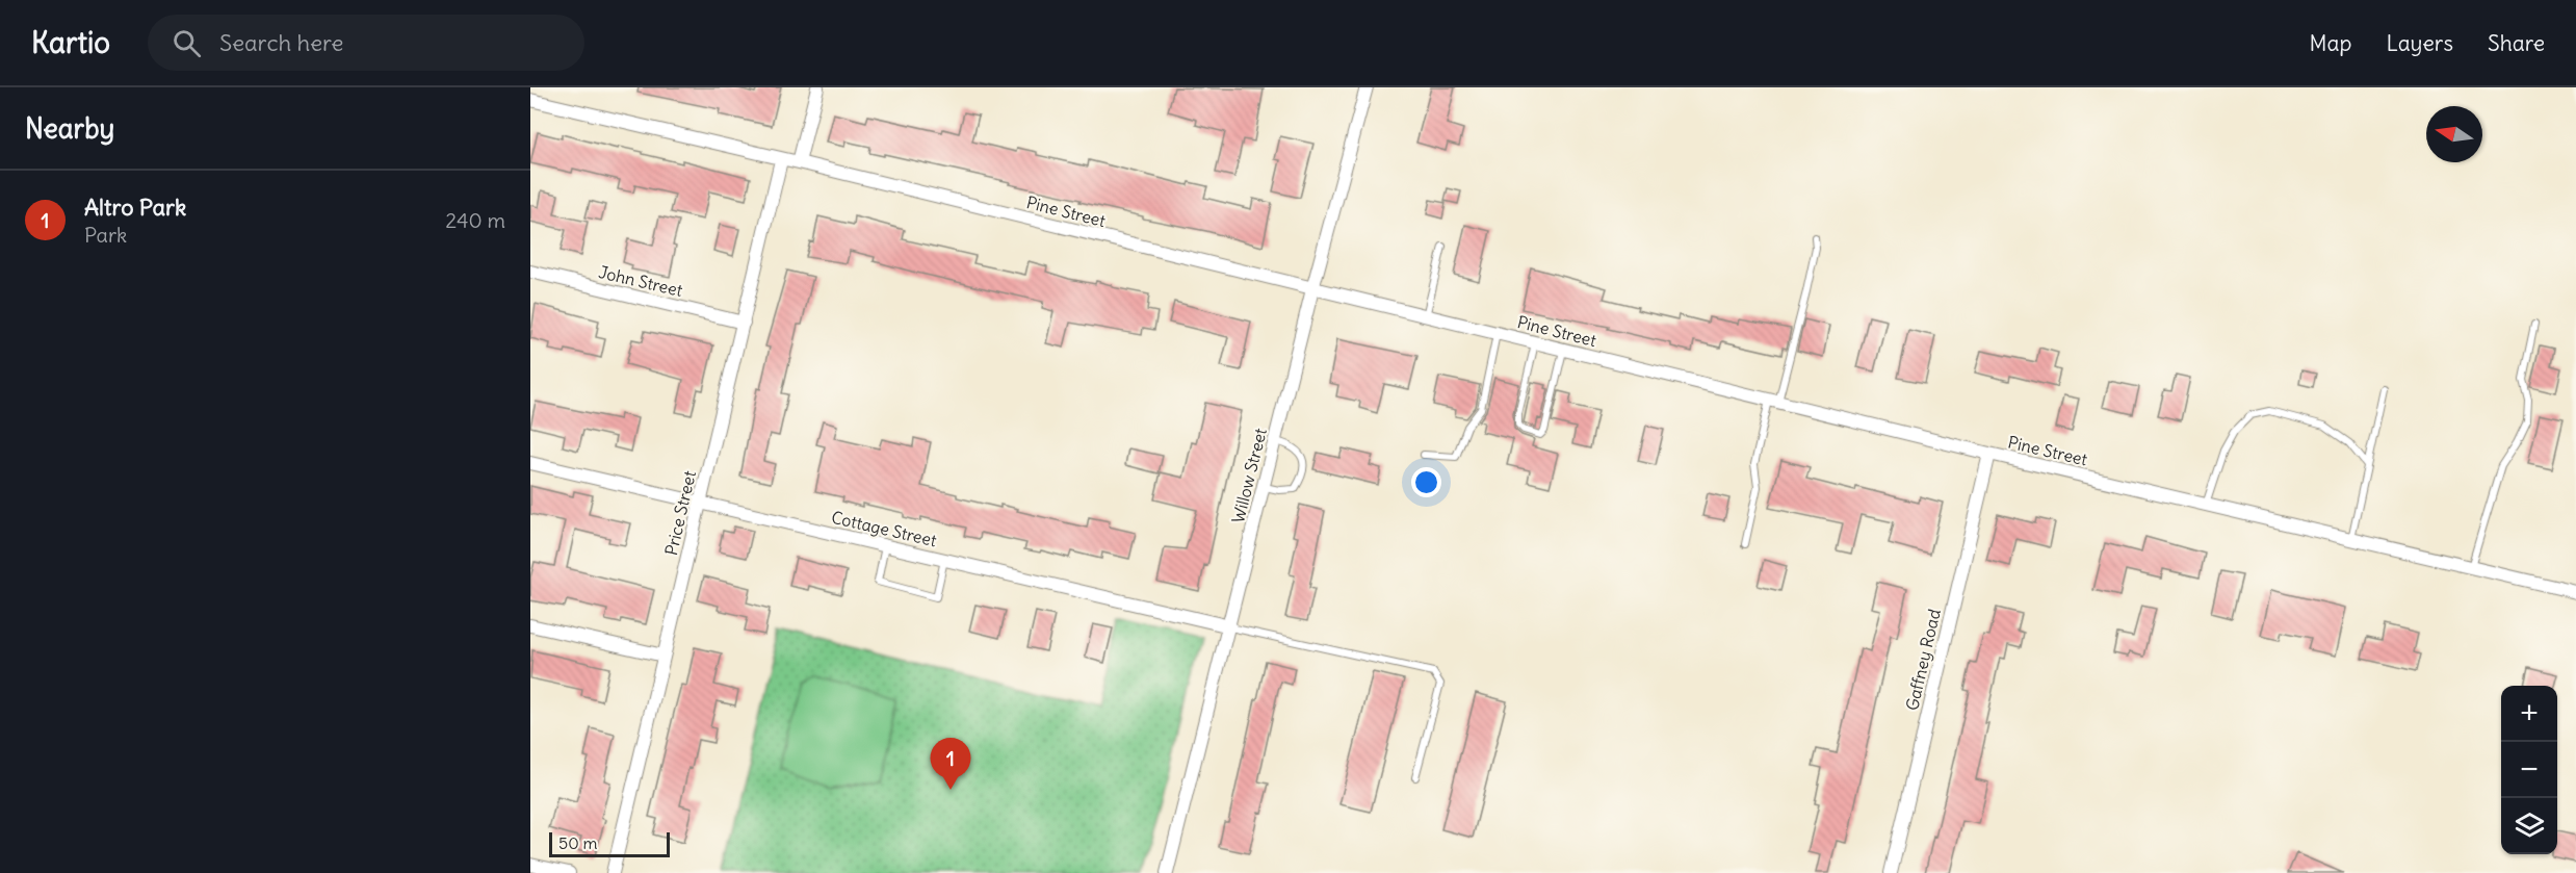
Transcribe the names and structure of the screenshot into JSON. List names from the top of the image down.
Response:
{
  "streets": {
    "street": [
      "Pine Street",
      "John Street",
      "Willow Street",
      "Price Street",
      "Cottage Street",
      "Gaffney Road"
    ]
  },
  "crossings": [
    ["Pine Street", "Willow Street"],
    ["Pine Street", "Price Street"],
    ["Pine Street", "Gaffney Road"],
    ["John Street", "Price Street"],
    ["Willow Street", "Cottage Street"],
    ["Price Street", "Cottage Street"]
  ],
  "scale_bar": "50 m",
  "north": "left",
  "page": {
    "header": "Kartio",
    "search": "Search here",
    "nav": ["Map", "Layers", "Share"],
    "heading": "Nearby",
    "list": [
      {
        "mark": "1",
        "name": "Altro Park",
        "note": "Park",
        "value": "240 m"
      }
    ],
    "map_buttons": ["+", "−"],
    "pins": "1",
    "scale": "50 m"
  }
}
